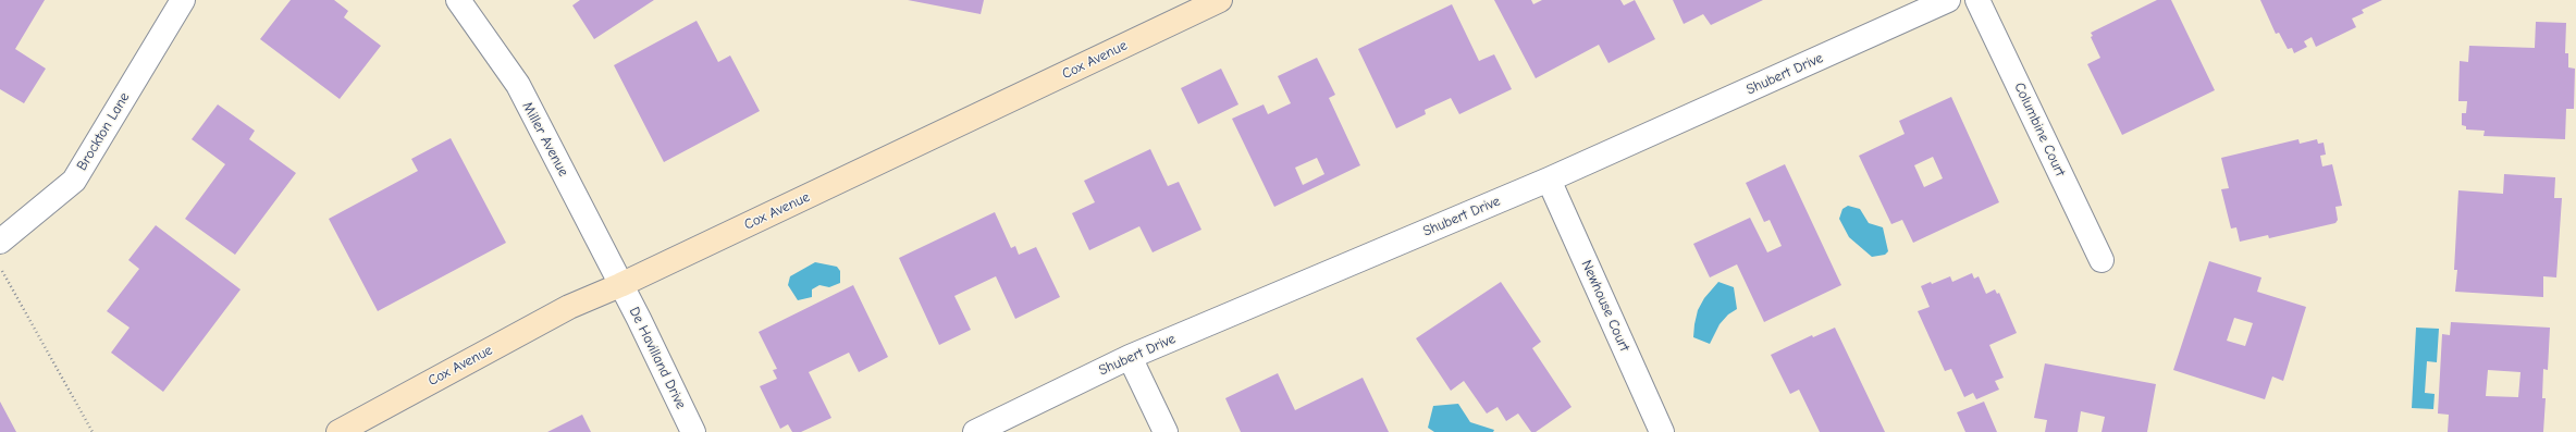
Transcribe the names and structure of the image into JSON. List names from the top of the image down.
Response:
{
  "streets": {
    "main road": ["Cox Avenue"],
    "street": [
      "Shubert Drive",
      "Columbine Court",
      "Brockton Lane",
      "Miller Avenue",
      "Newhouse Court",
      "De Havilland Drive"
    ]
  },
  "crossings": [
    ["Cox Avenue", "Miller Avenue"],
    ["Cox Avenue", "De Havilland Drive"],
    ["Shubert Drive", "Newhouse Court"],
    ["Miller Avenue", "De Havilland Drive"]
  ]
}
